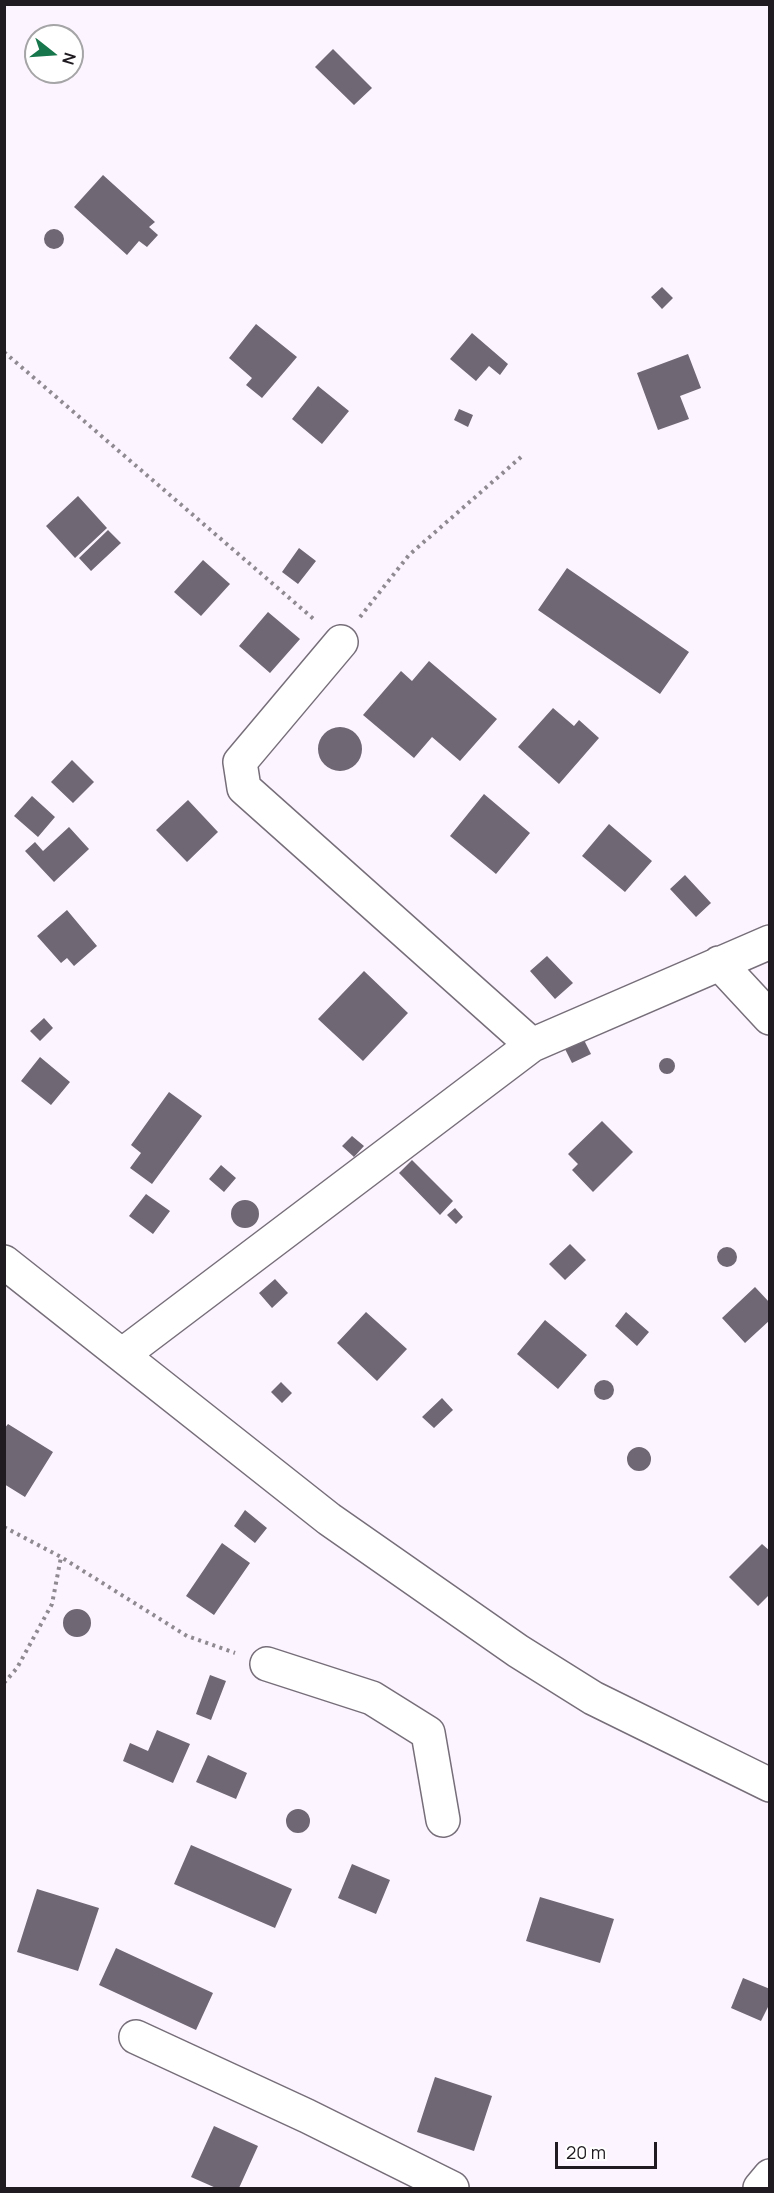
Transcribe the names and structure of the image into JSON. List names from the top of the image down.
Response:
{
  "scale_bar": "20 m",
  "north": "right"
}
